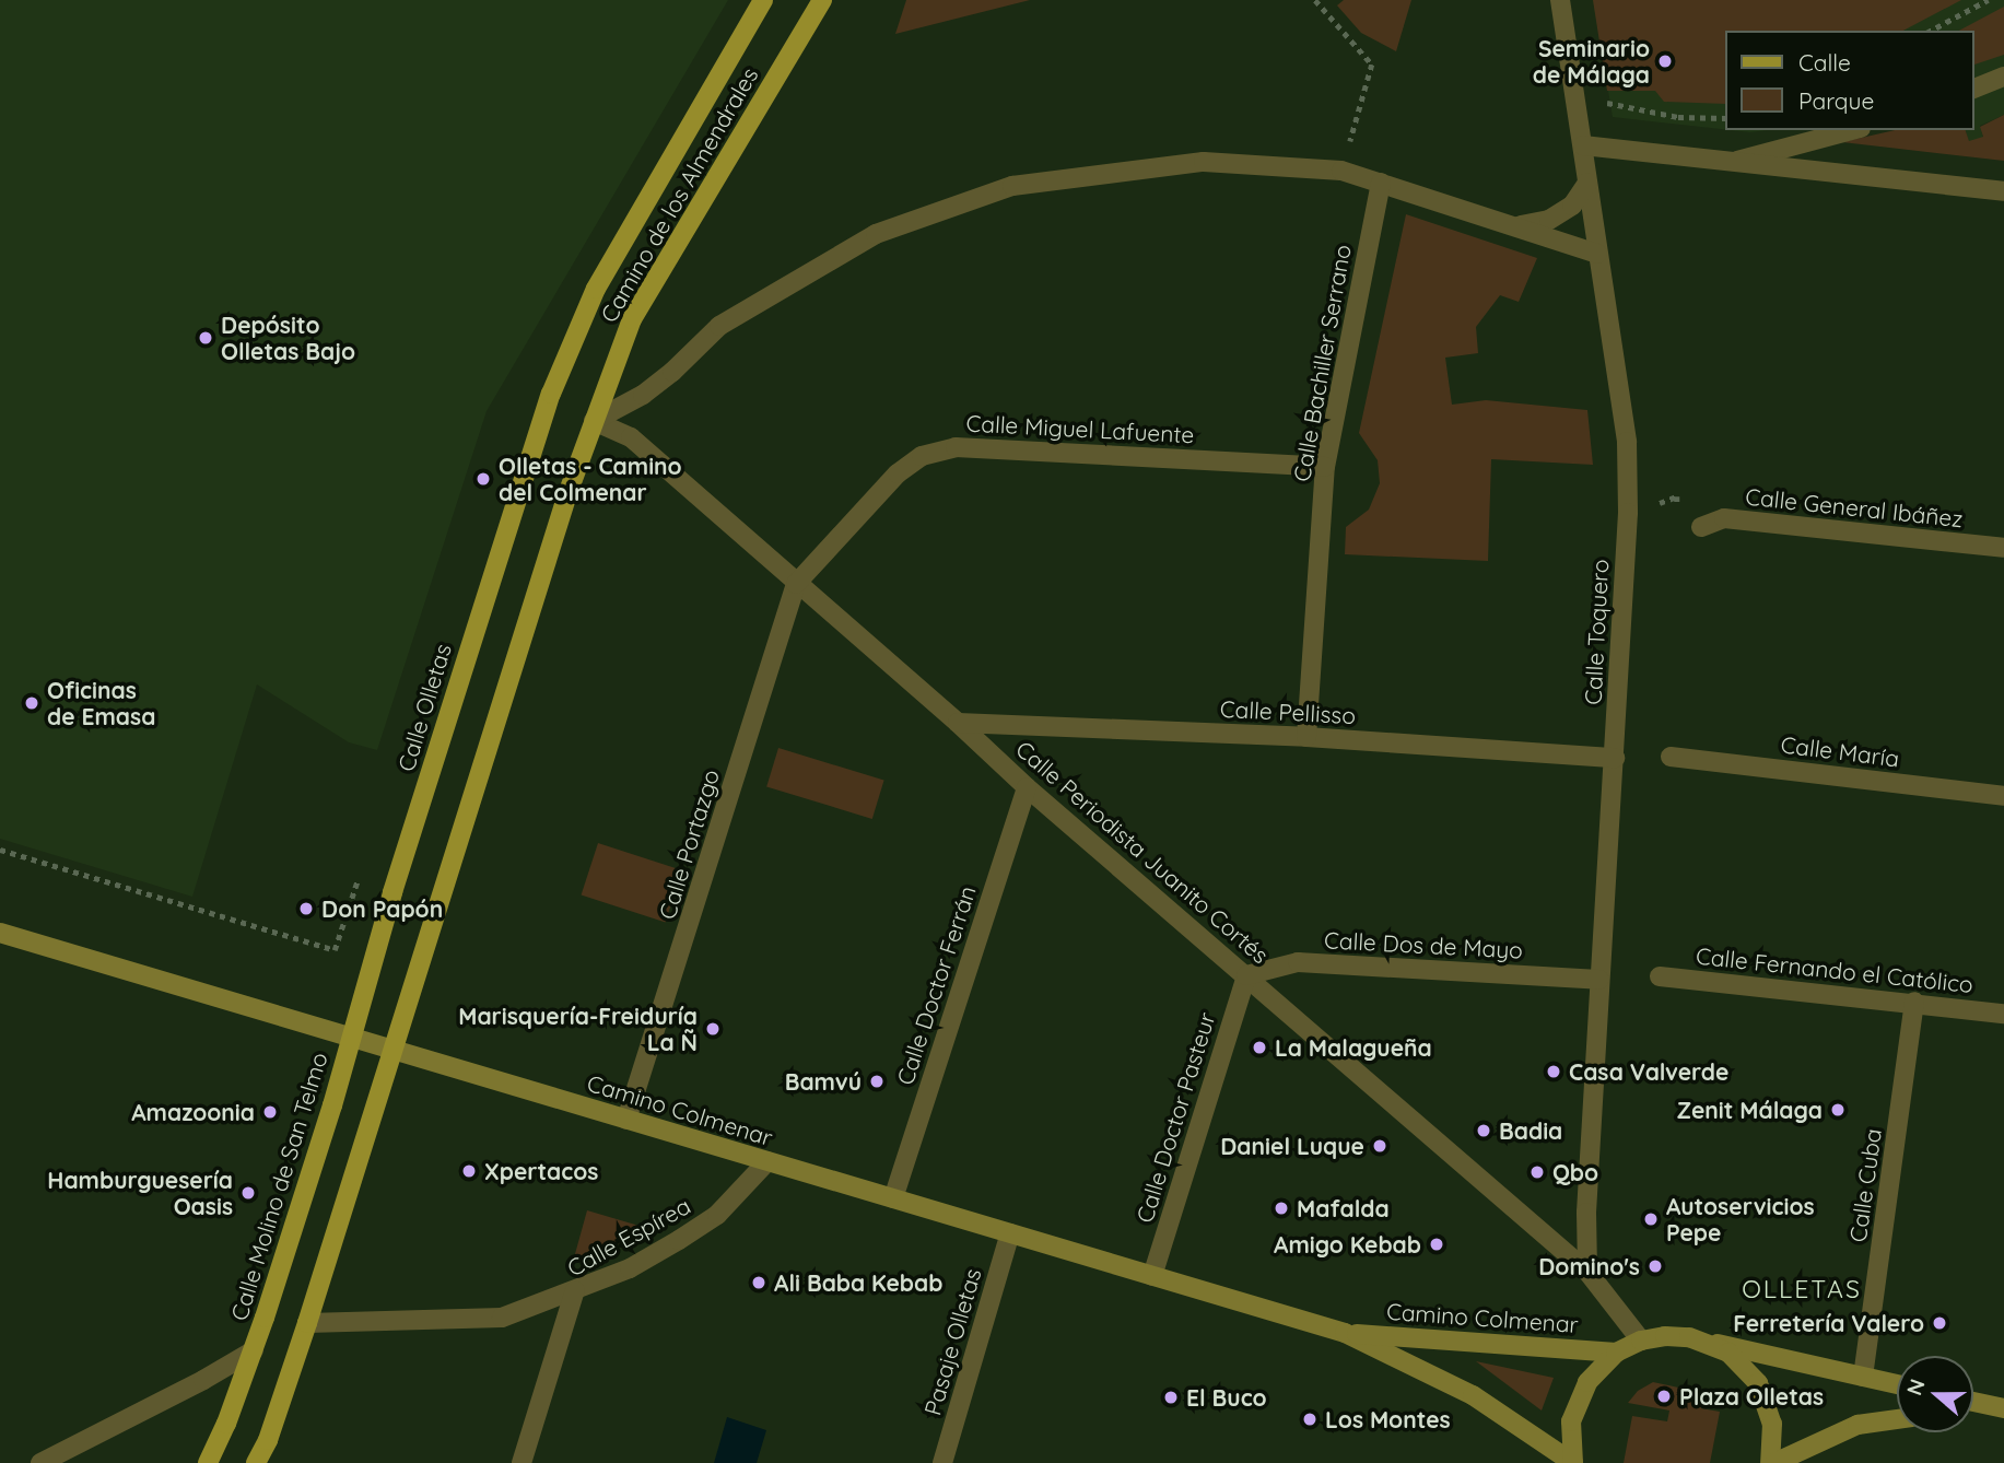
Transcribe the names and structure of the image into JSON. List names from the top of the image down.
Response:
{
  "streets": {
    "main road": [
      "Camino de los Almendrales",
      "Calle Olletas",
      "Camino Colmenar",
      "Calle Molino de San Telmo"
    ],
    "street": [
      "Calle Bachiller Serrano",
      "Calle Miguel Lafuente",
      "Calle General Ibáñez",
      "Calle Toquero",
      "Calle Pellisso",
      "Calle María",
      "Calle Portazgo",
      "Calle Periodista Juanito Cortés",
      "Calle Dos de Mayo",
      "Calle Fernando el Católico",
      "Calle Doctor Ferrán",
      "Calle Doctor Pasteur",
      "Calle Cuba",
      "Calle Espírea",
      "Pasaje Olletas"
    ]
  },
  "crossings": [
    ["Camino de los Almendrales", "Calle Olletas"],
    ["Camino de los Almendrales", "Calle Periodista Juanito Cortés"],
    ["Calle Bachiller Serrano", "Calle Miguel Lafuente"],
    ["Calle Bachiller Serrano", "Calle Pellisso"],
    ["Calle Miguel Lafuente", "Calle Portazgo"],
    ["Calle Miguel Lafuente", "Calle Periodista Juanito Cortés"],
    ["Calle Toquero", "Calle Pellisso"],
    ["Calle Toquero", "Calle Periodista Juanito Cortés"],
    ["Calle Toquero", "Calle Dos de Mayo"],
    ["Calle Olletas", "Camino Colmenar"],
    ["Calle Olletas", "Calle Molino de San Telmo"],
    ["Calle Pellisso", "Calle Periodista Juanito Cortés"],
    ["Calle Portazgo", "Calle Periodista Juanito Cortés"],
    ["Calle Portazgo", "Camino Colmenar"],
    ["Calle Periodista Juanito Cortés", "Calle Dos de Mayo"],
    ["Calle Periodista Juanito Cortés", "Calle Doctor Ferrán"],
    ["Calle Periodista Juanito Cortés", "Calle Doctor Pasteur"],
    ["Calle Dos de Mayo", "Calle Doctor Pasteur"],
    ["Calle Fernando el Católico", "Calle Cuba"],
    ["Calle Doctor Ferrán", "Camino Colmenar"],
    ["Camino Colmenar", "Calle Doctor Pasteur"],
    ["Camino Colmenar", "Calle Molino de San Telmo"],
    ["Camino Colmenar", "Calle Espírea"],
    ["Camino Colmenar", "Pasaje Olletas"]
  ],
  "districts": ["OLLETAS"],
  "places": [
    "Seminario de Málaga",
    "Depósito Olletas Bajo",
    "Olletas - Camino del Colmenar",
    "Oficinas de Emasa",
    "Don Papón",
    "Marisquería-Freiduría La Ñ",
    "La Malagueña",
    "Casa Valverde",
    "Bamvú",
    "Zenit Málaga",
    "Amazoonia",
    "Badia",
    "Daniel Luque",
    "Xpertacos",
    "Qbo",
    "Hamburguesería Oasis",
    "Mafalda",
    "Autoservicios Pepe",
    "Amigo Kebab",
    "Domino's",
    "Ali Baba Kebab",
    "Ferretería Valero",
    "Plaza Olletas",
    "El Buco",
    "Los Montes"
  ],
  "legend": ["Calle", "Parque"],
  "north": "left"
}
